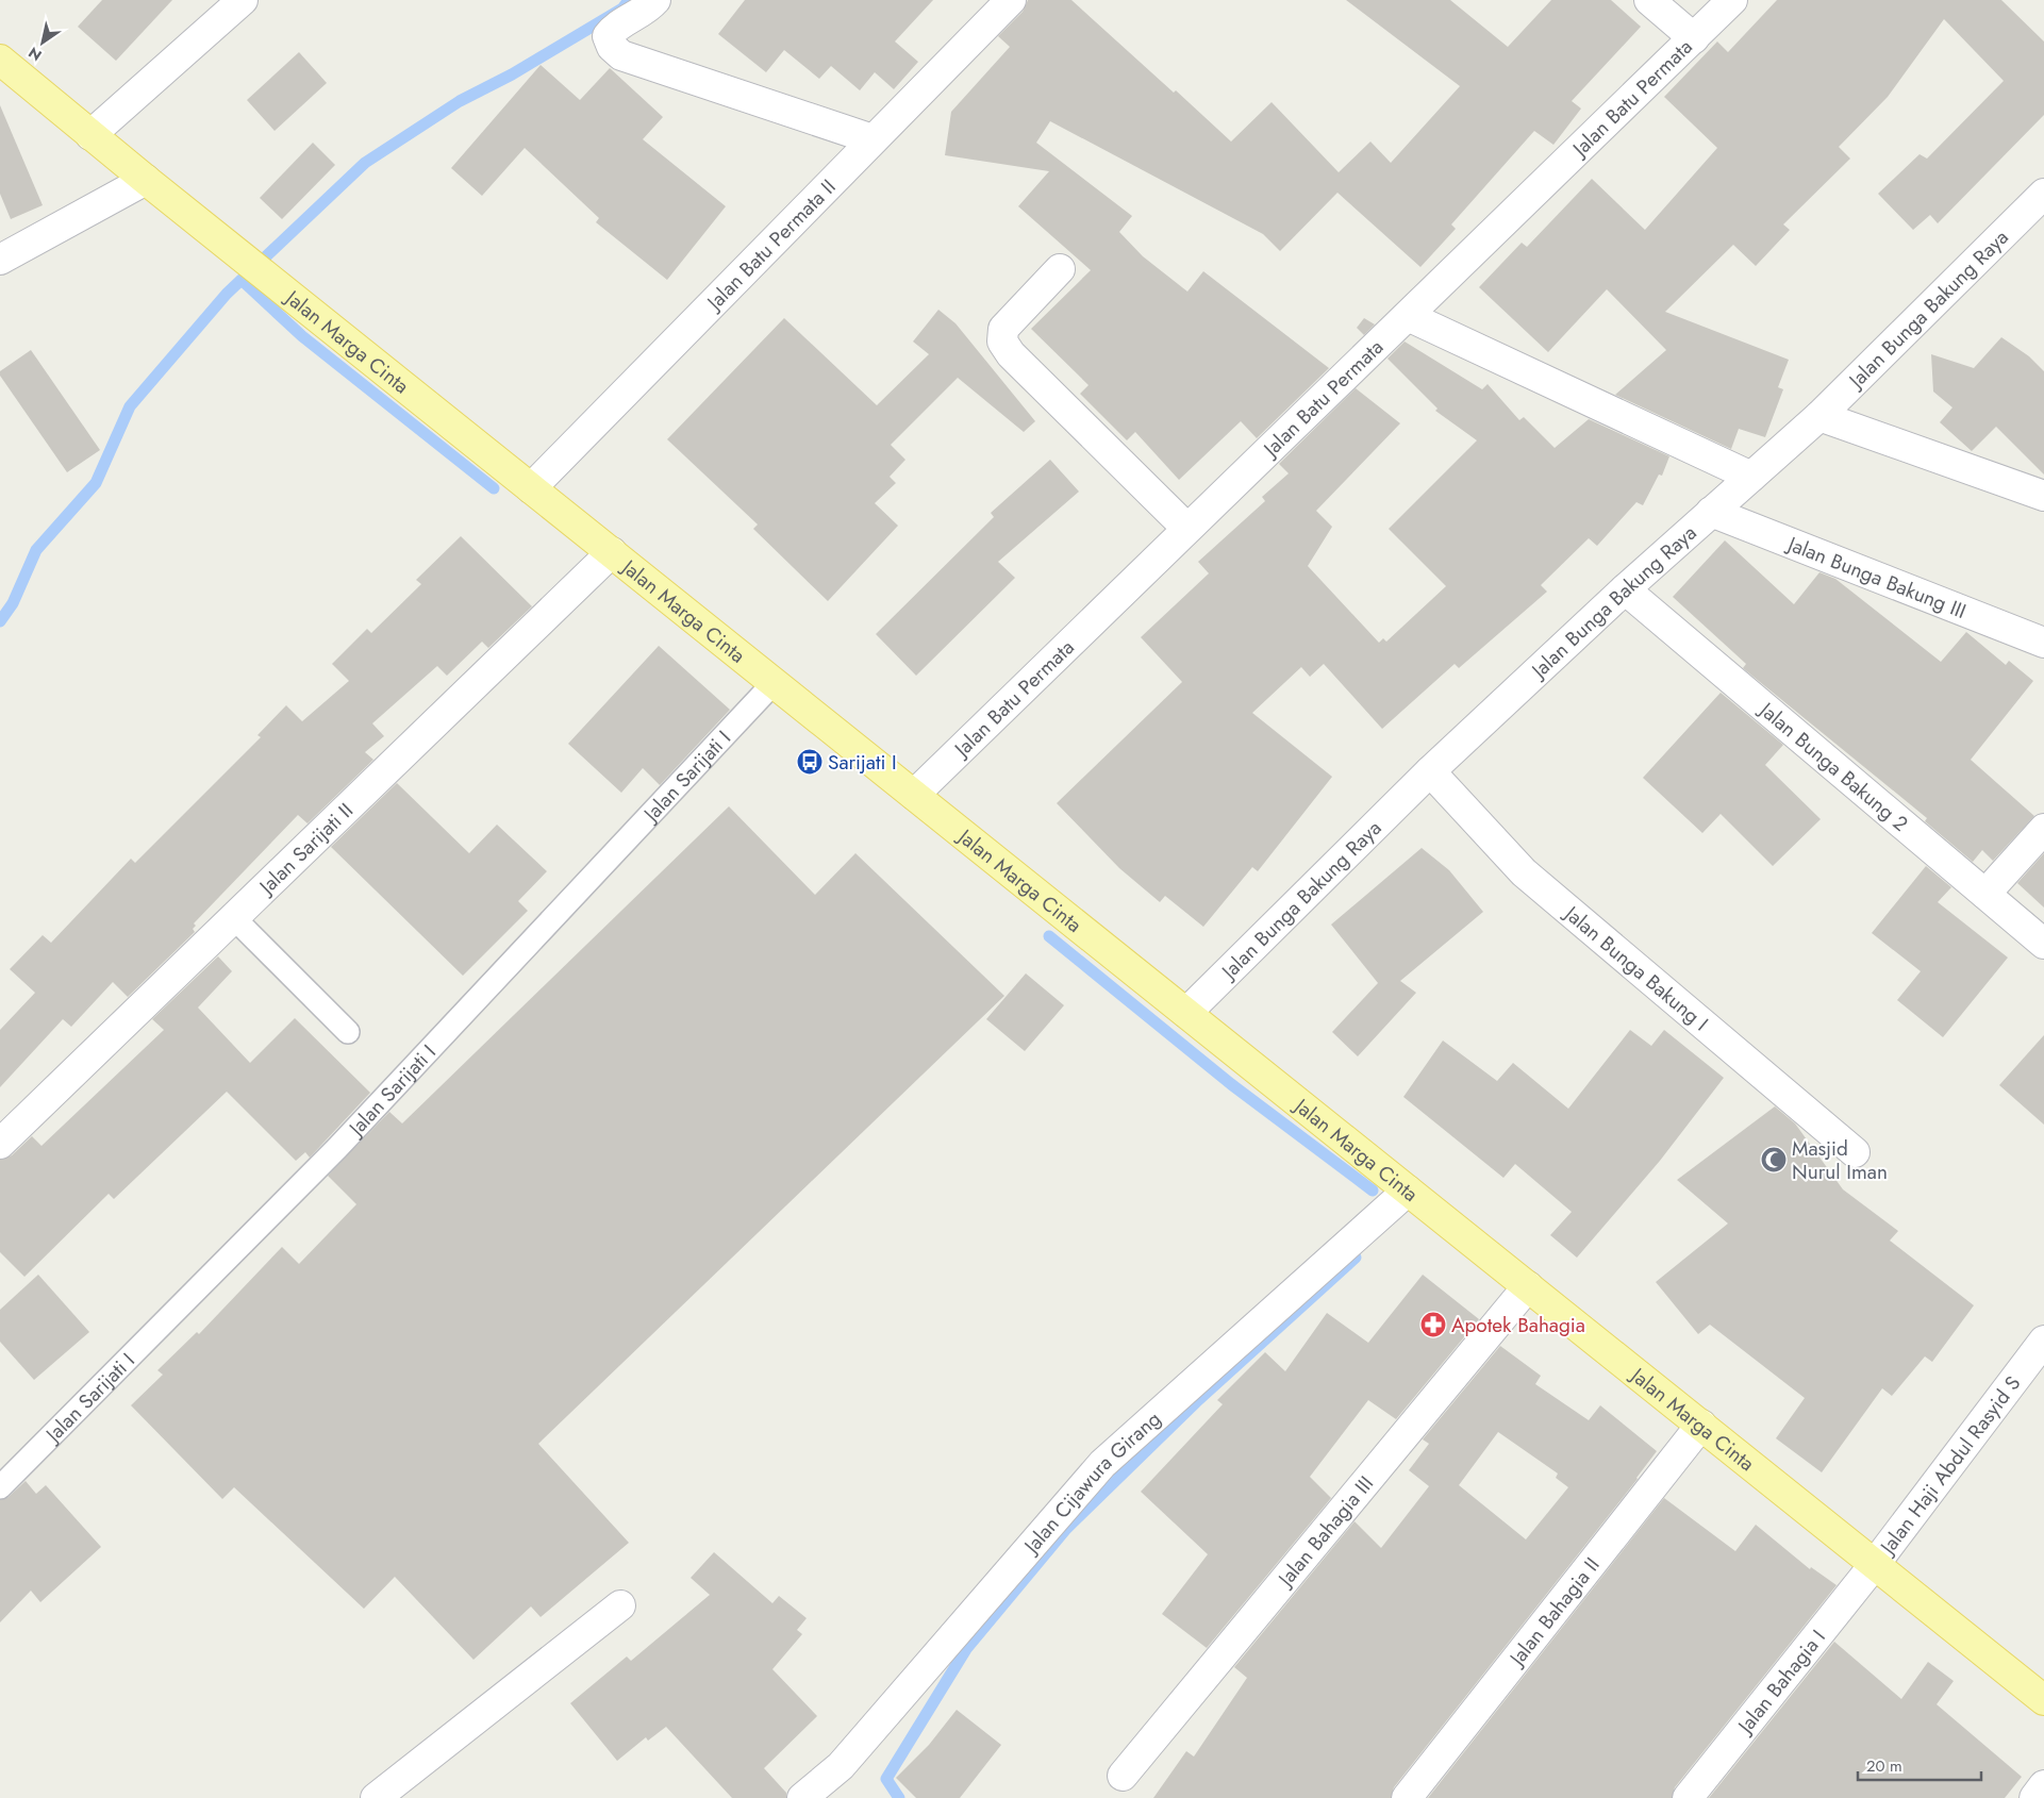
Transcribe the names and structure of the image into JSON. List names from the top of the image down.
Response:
{
  "streets": {
    "main road": ["Jalan Marga Cinta"],
    "street": [
      "Jalan Batu Permata",
      "Jalan Batu Permata II",
      "Jalan Bunga Bakung Raya",
      "Jalan Bunga Bakung III",
      "Jalan Bunga Bakung 2",
      "Jalan Sarijati II",
      "Jalan Bunga Bakung I",
      "Jalan Haji Abdul Rasyid S",
      "Jalan Cijawura Girang",
      "Jalan Bahagia III",
      "Jalan Bahagia II",
      "Jalan Bahagia I"
    ],
    "lane": ["Jalan Sarijati I"]
  },
  "crossings": [
    ["Jalan Batu Permata", "Jalan Marga Cinta"],
    ["Jalan Batu Permata II", "Jalan Marga Cinta"],
    ["Jalan Bunga Bakung Raya", "Jalan Marga Cinta"],
    ["Jalan Bunga Bakung Raya", "Jalan Bunga Bakung III"],
    ["Jalan Bunga Bakung Raya", "Jalan Bunga Bakung 2"],
    ["Jalan Bunga Bakung Raya", "Jalan Bunga Bakung I"],
    ["Jalan Marga Cinta", "Jalan Sarijati I"],
    ["Jalan Marga Cinta", "Jalan Sarijati II"],
    ["Jalan Marga Cinta", "Jalan Haji Abdul Rasyid S"],
    ["Jalan Marga Cinta", "Jalan Cijawura Girang"],
    ["Jalan Marga Cinta", "Jalan Bahagia III"],
    ["Jalan Marga Cinta", "Jalan Bahagia II"],
    ["Jalan Marga Cinta", "Jalan Bahagia I"],
    ["Jalan Haji Abdul Rasyid S", "Jalan Bahagia I"]
  ],
  "places": {
    "bus stop": ["Sarijati I"],
    "mosque": ["Masjid Nurul Iman"],
    "pharmacy": ["Apotek Bahagia"]
  },
  "scale_bar": "20 m",
  "north": "bottom left"
}
